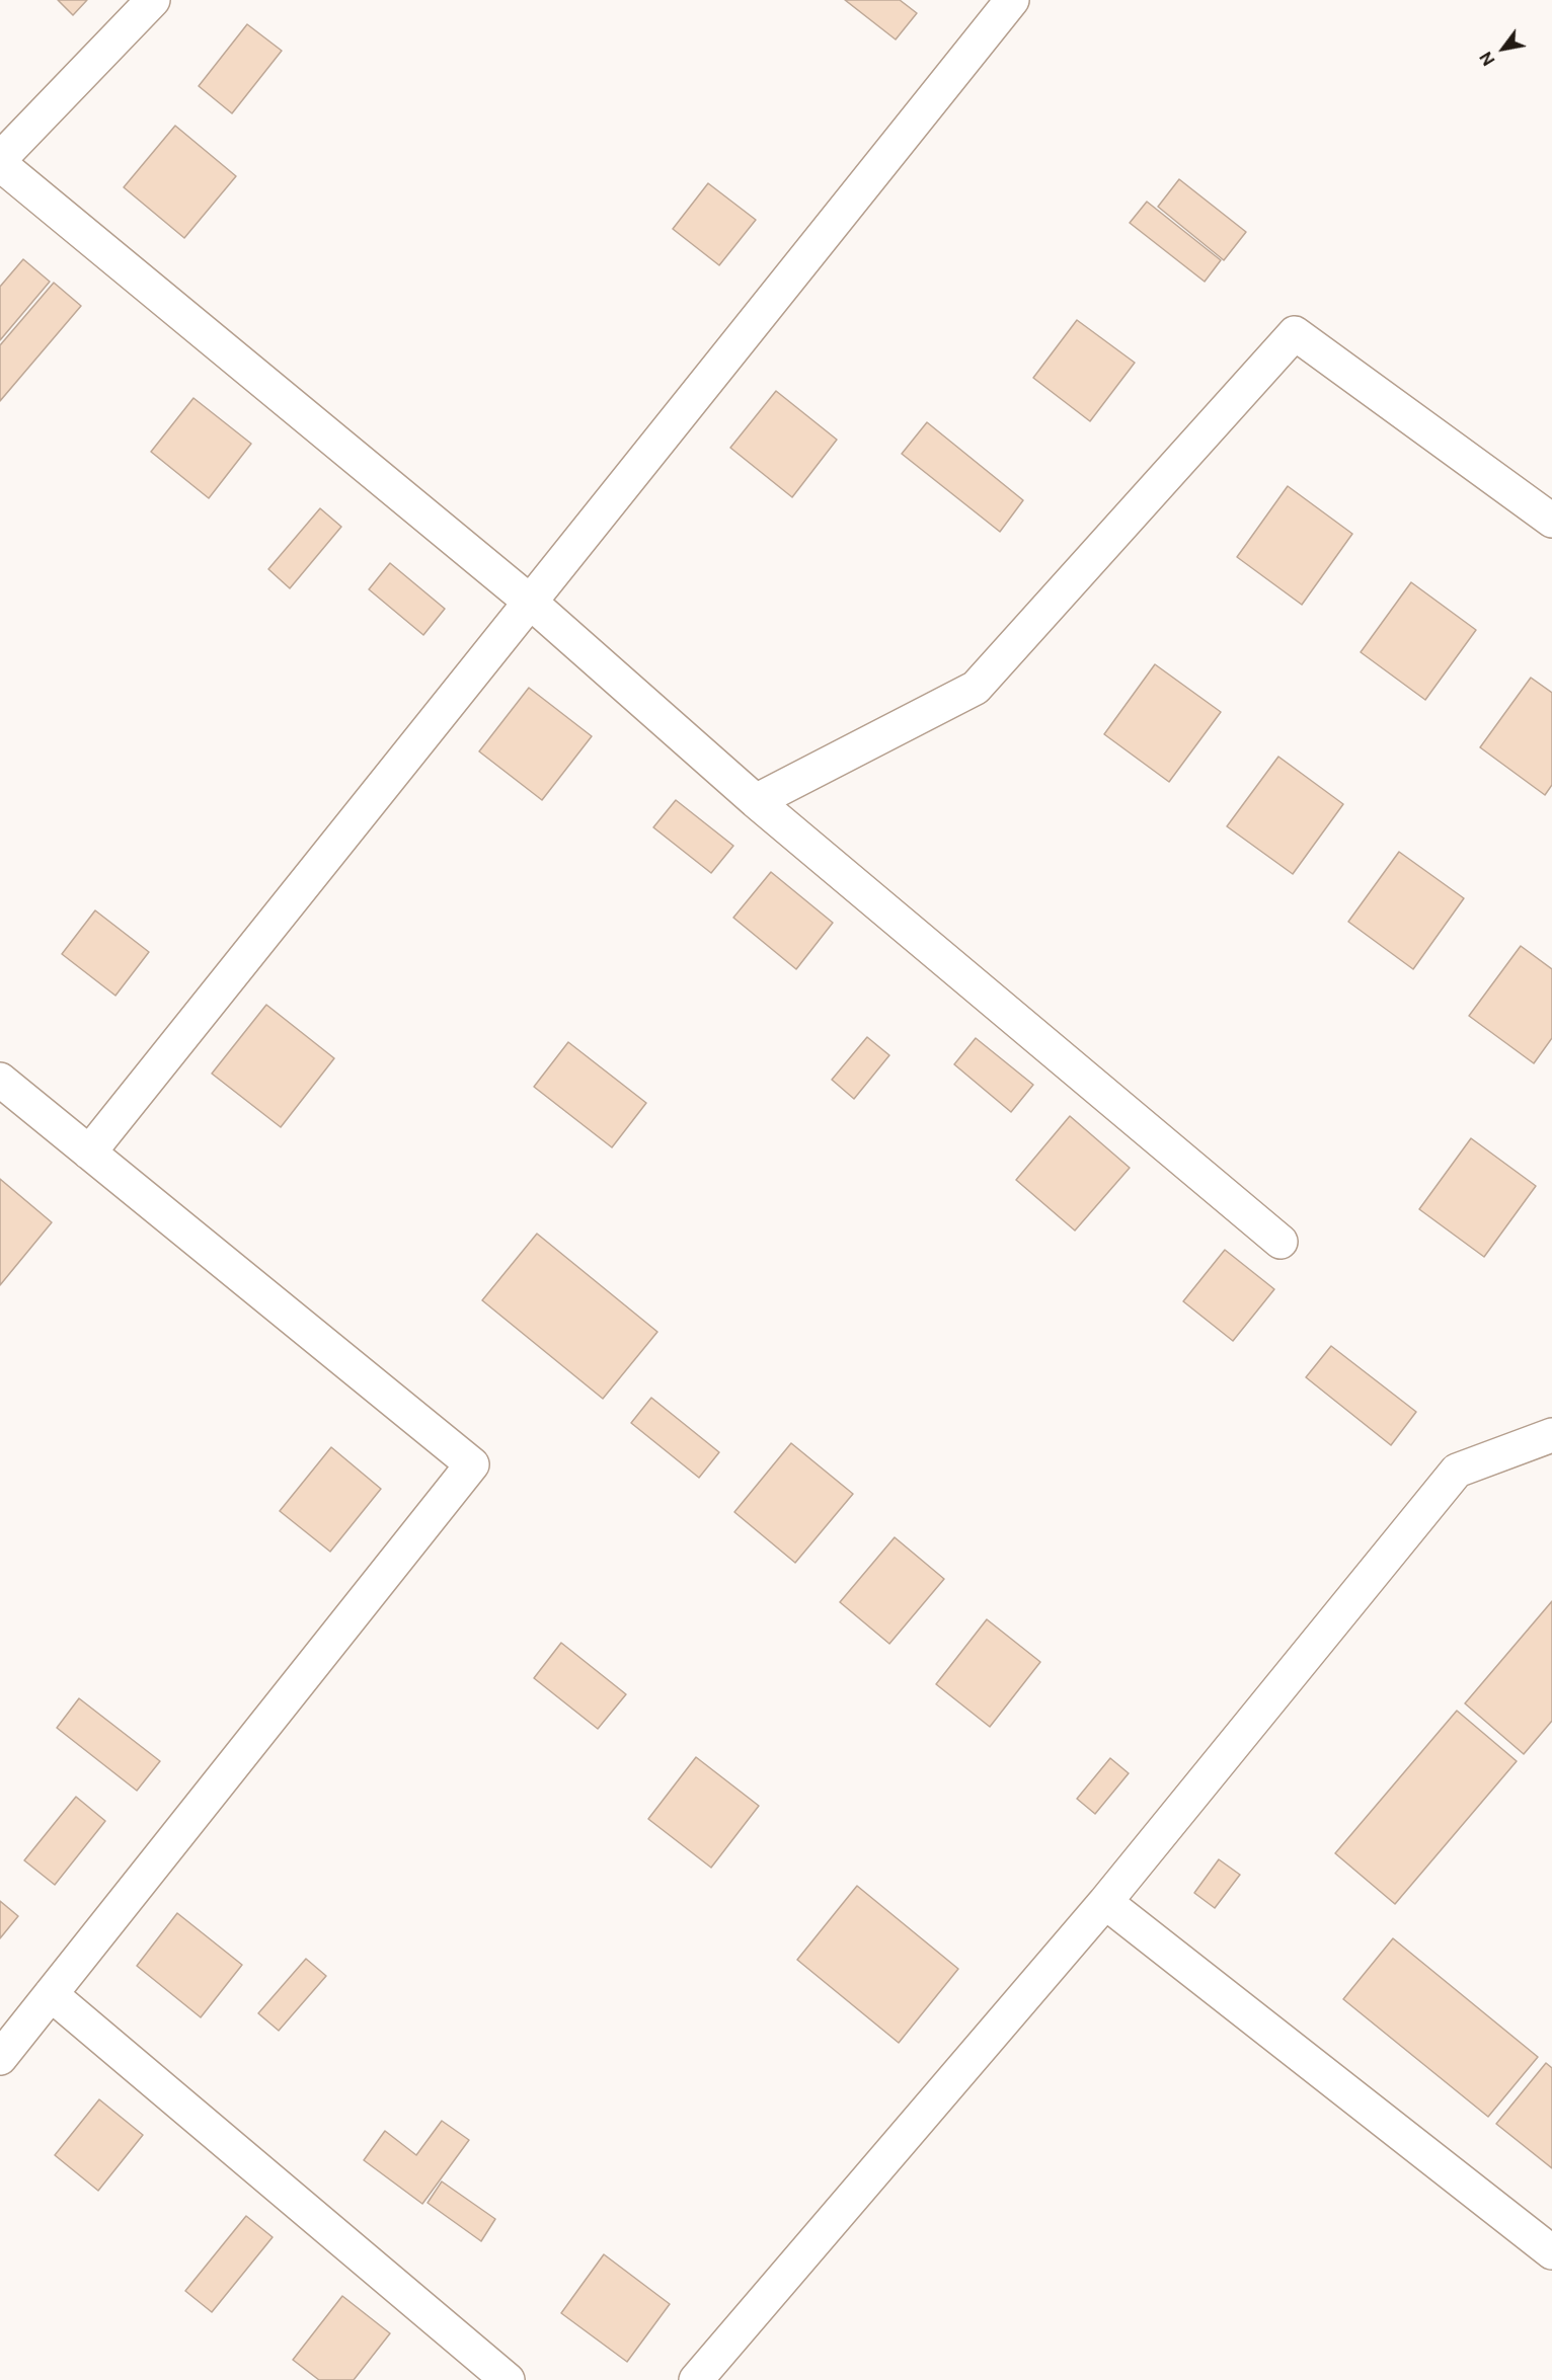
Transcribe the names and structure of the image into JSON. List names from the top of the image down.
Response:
{
  "north": "bottom left"
}
